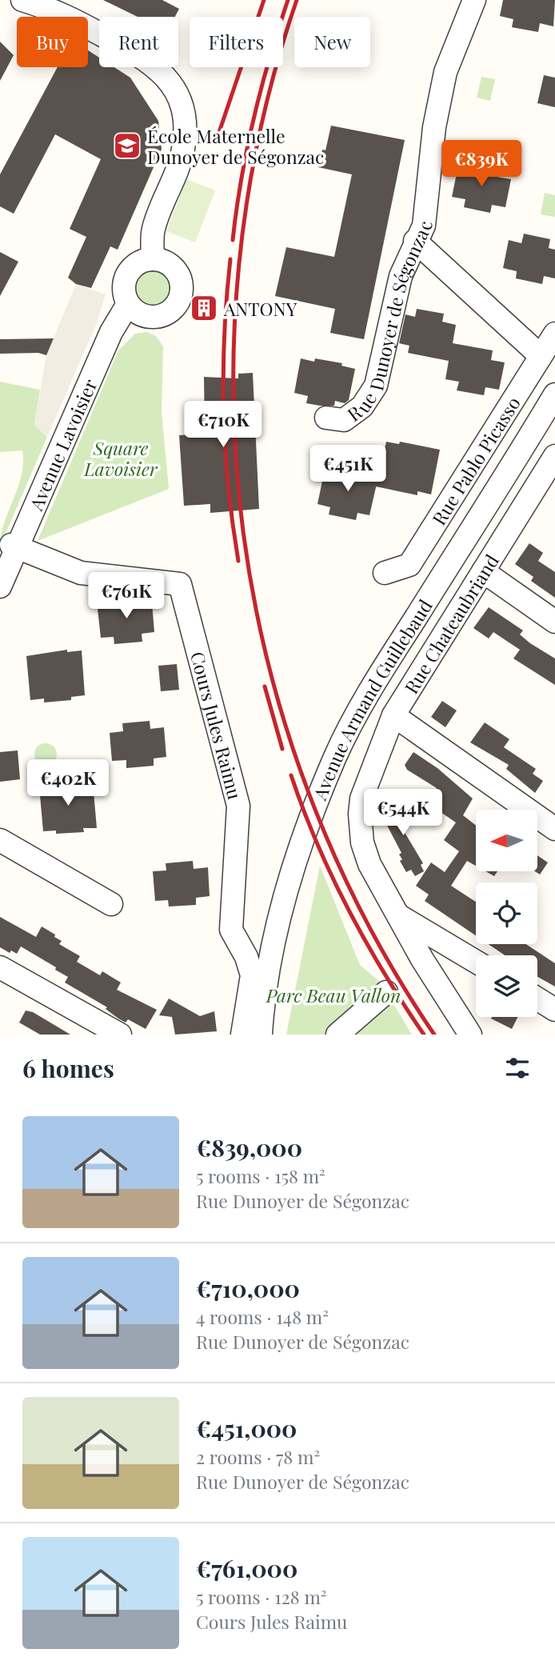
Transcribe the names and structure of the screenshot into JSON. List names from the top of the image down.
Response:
{
  "streets": {
    "street": [
      "Rue Dunoyer de Ségonzac",
      "Avenue Lavoisier",
      "Rue Pablo Picasso",
      "Rue Chateaubriand",
      "Avenue Armand Guillebaud",
      "Cours Jules Raimu"
    ]
  },
  "crossings": [
    ["Avenue Lavoisier", "Cours Jules Raimu"]
  ],
  "parks": ["Square Lavoisier", "Parc Beau Vallon"],
  "places": {
    "school or university": ["École Maternelle Dunoyer de Ségonzac"],
    "building": ["ANTONY"]
  },
  "north": "left",
  "page": {
    "chip": [
      "Buy",
      "Rent",
      "Filters",
      "New"
    ],
    "price": [
      "€839K",
      "€710K",
      "€451K",
      "€761K",
      "€402K",
      "€544K"
    ],
    "heading": "6 homes",
    "list": [
      {
        "name": "€839,000",
        "note": "5 rooms · 158 m² · Rue Dunoyer de Ségonzac"
      },
      {
        "name": "€710,000",
        "note": "4 rooms · 148 m² · Rue Dunoyer de Ségonzac"
      },
      {
        "name": "€451,000",
        "note": "2 rooms · 78 m² · Rue Dunoyer de Ségonzac"
      },
      {
        "name": "€761,000",
        "note": "5 rooms · 128 m² · Cours Jules Raimu"
      }
    ]
  }
}
